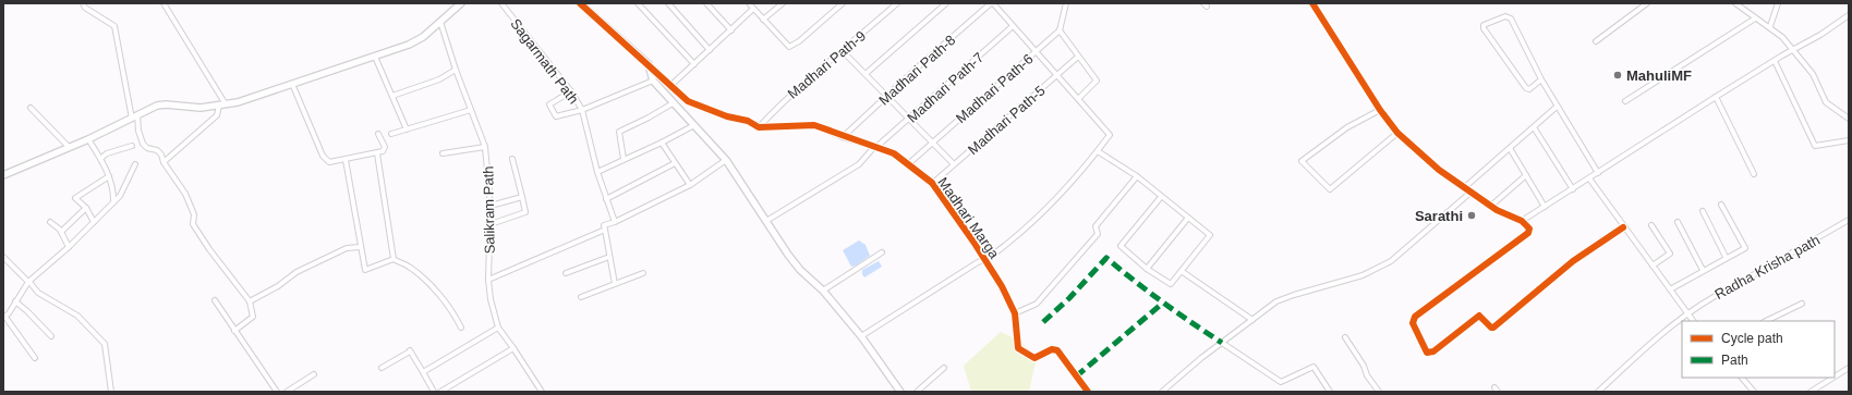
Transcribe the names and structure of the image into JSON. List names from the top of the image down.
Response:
{
  "streets": {
    "street": [
      "Sagarmath Path",
      "Madhari Path-9",
      "Madhari Path-8",
      "Madhari Path-7",
      "Madhari Path-6",
      "Madhari Path-5",
      "Salikram Path",
      "Madhari Marga",
      "Radha Krisha path"
    ]
  },
  "crossings": [
    ["Madhari Path-9", "Madhari Marga"],
    ["Madhari Path-8", "Madhari Marga"],
    ["Madhari Path-7", "Madhari Marga"],
    ["Madhari Path-6", "Madhari Marga"],
    ["Madhari Path-5", "Madhari Marga"]
  ],
  "places": ["MahuliMF", "Sarathi"],
  "legend": ["Cycle path", "Path"]
}
